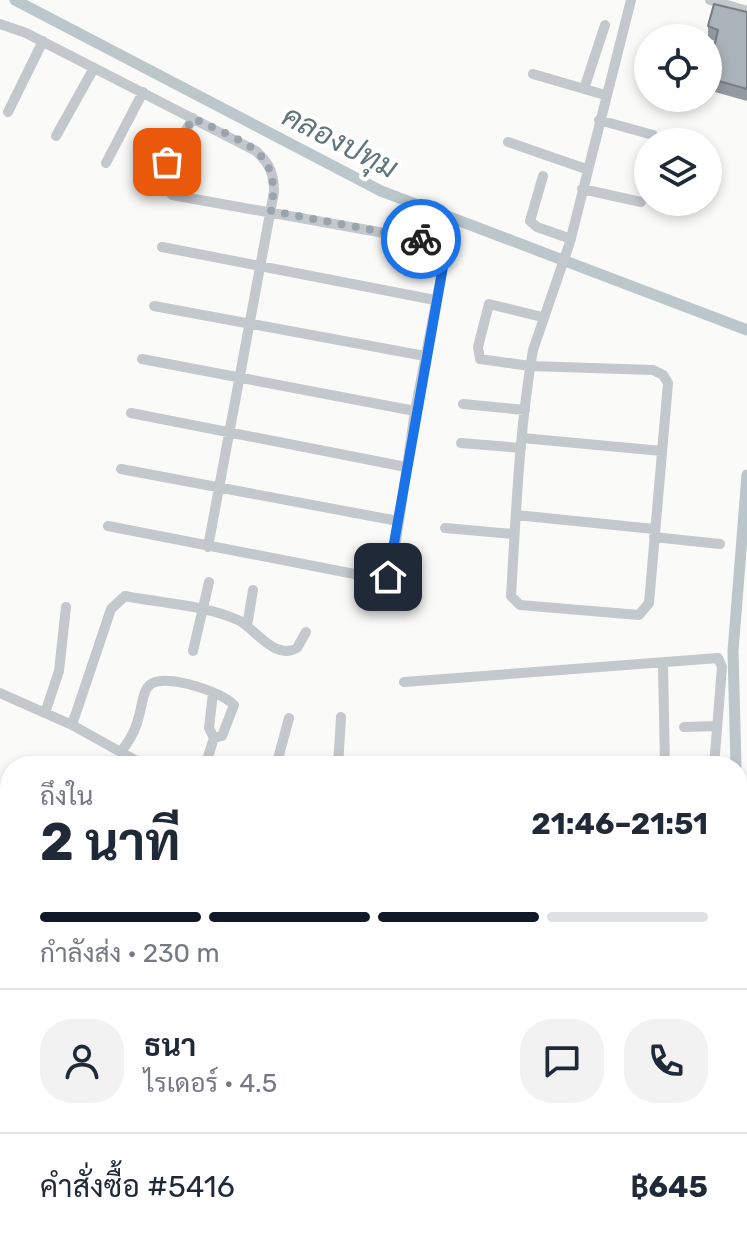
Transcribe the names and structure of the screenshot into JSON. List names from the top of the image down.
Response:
{
  "water": ["คลองปทุม"],
  "page": {
    "heading": ["2 นาที", "ถึงใน", "21:46–21:51"],
    "panel": [
      "ธนา",
      "ไรเดอร์ · 4.5",
      "คำสั่งซื้อ #5416",
      "฿645"
    ],
    "bar": "กำลังส่ง · 230 m"
  }
}
